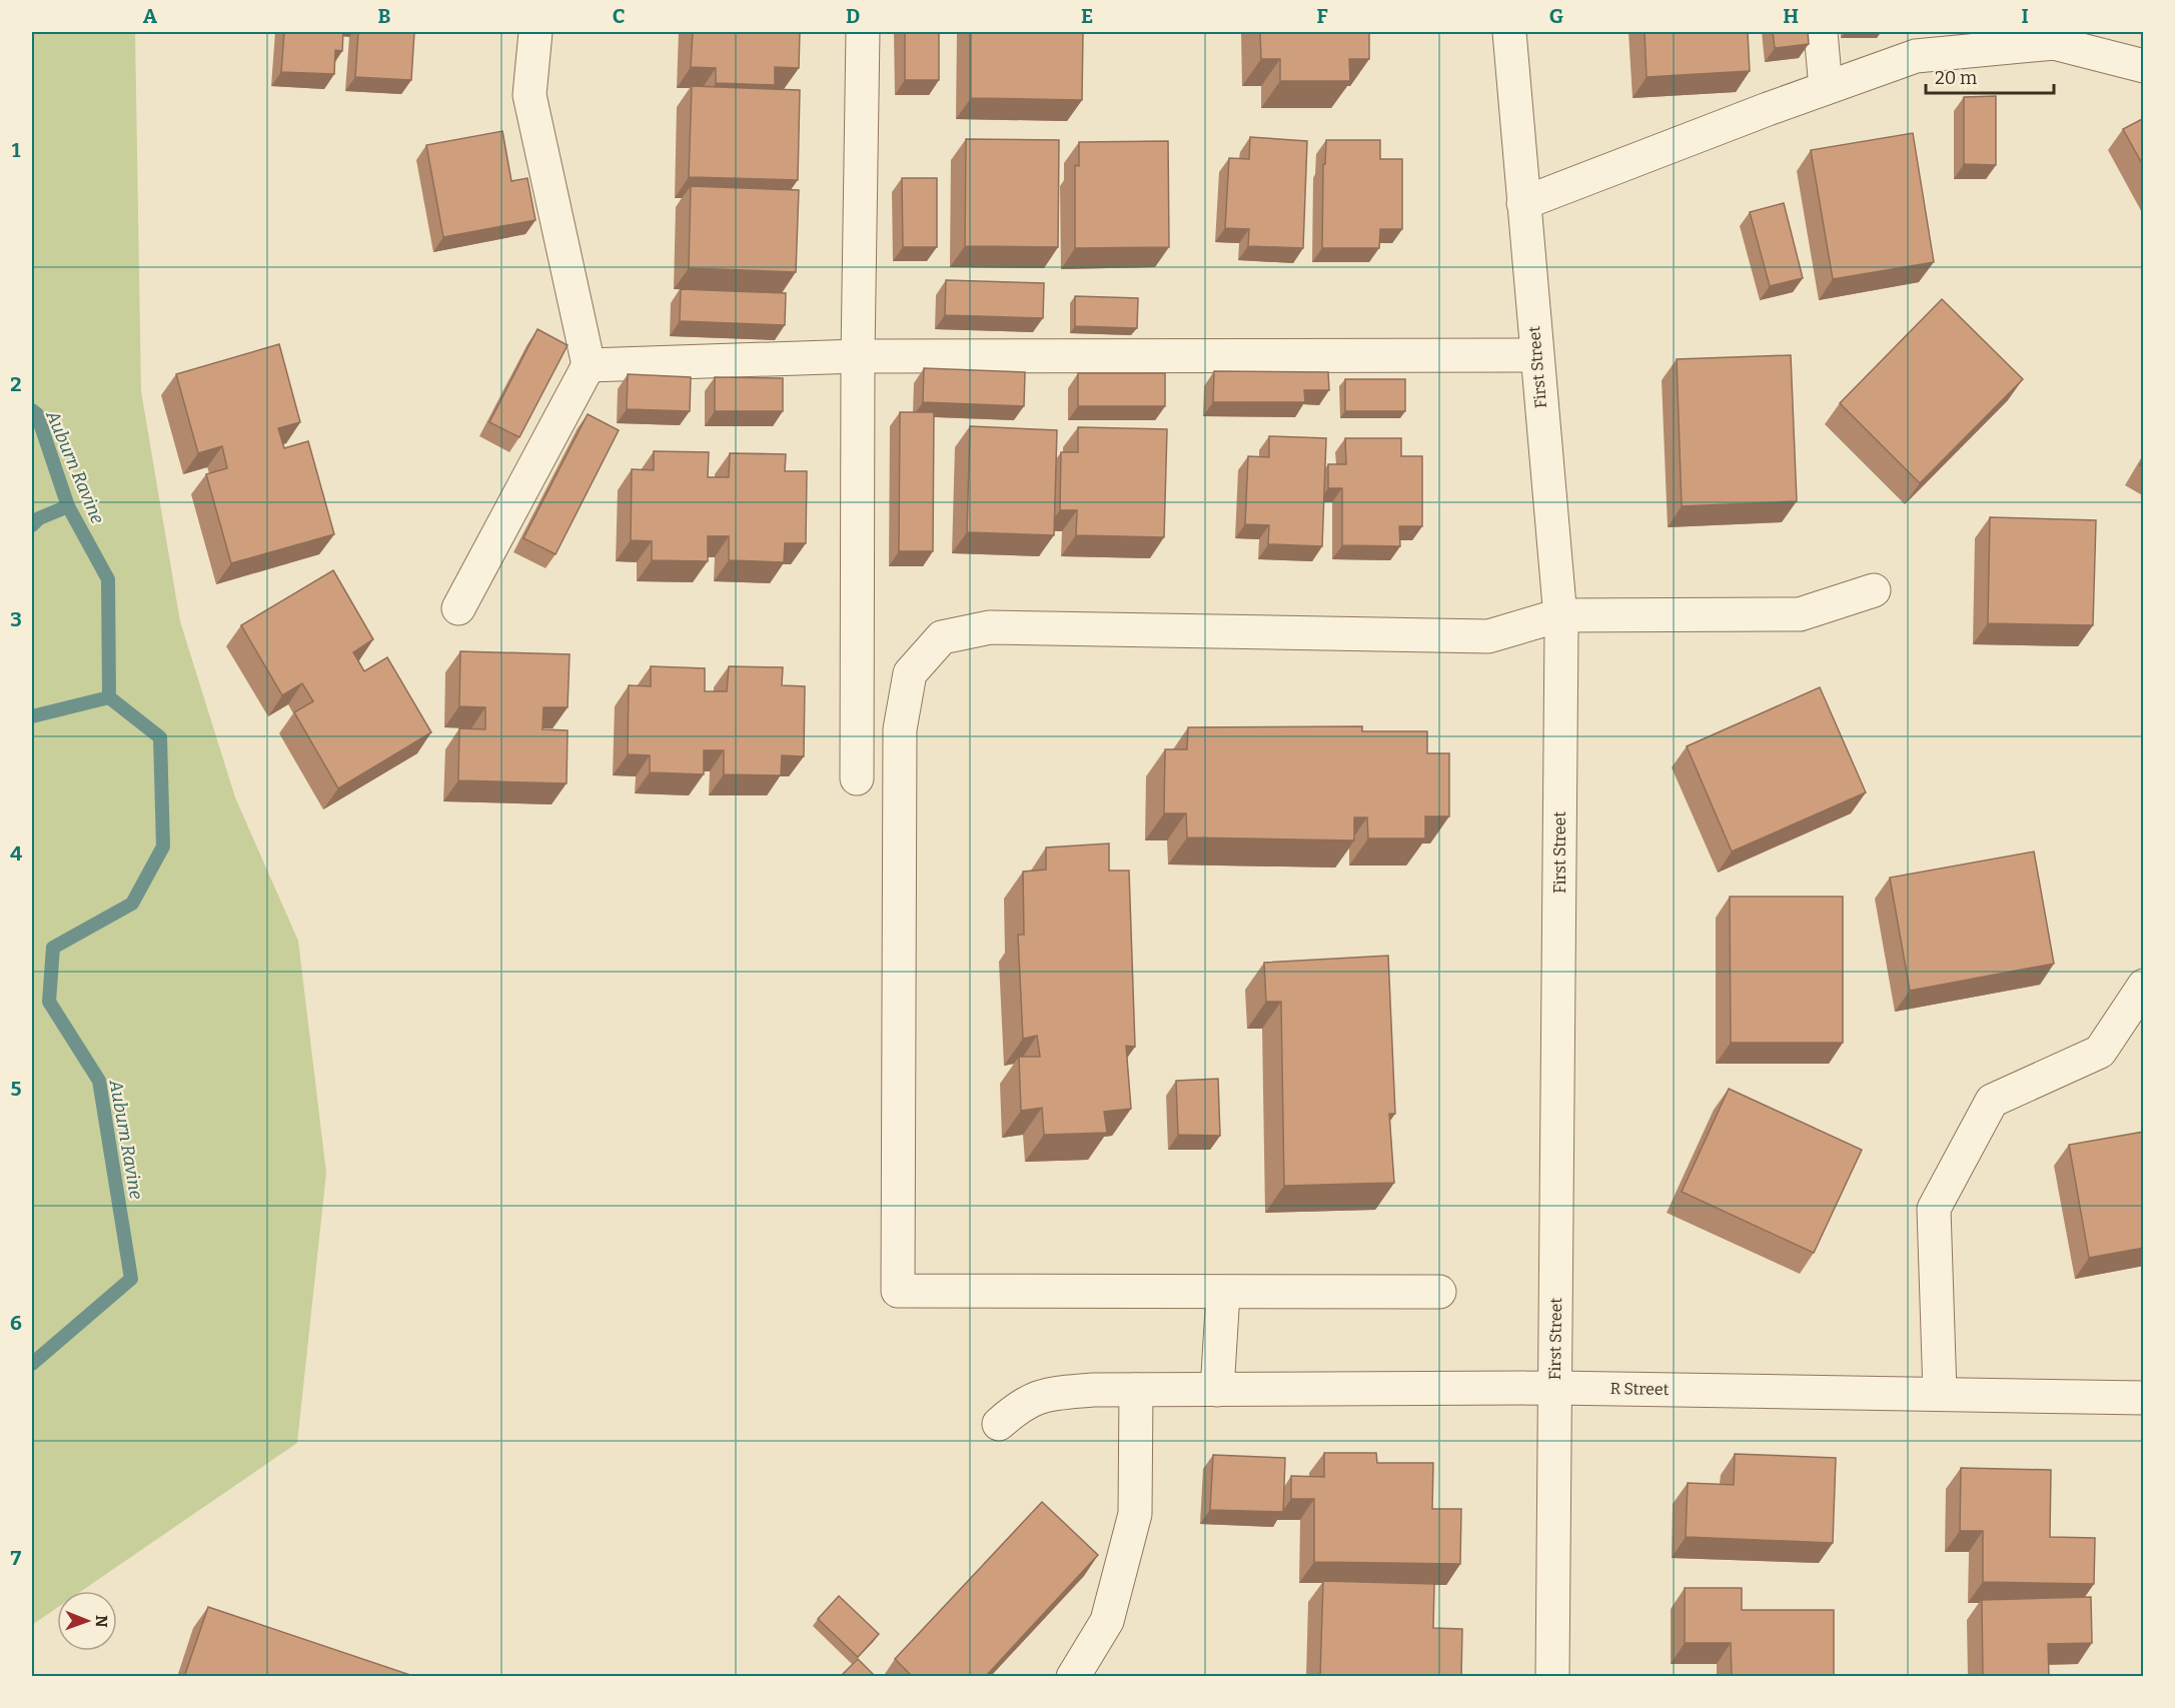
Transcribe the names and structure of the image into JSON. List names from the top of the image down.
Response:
{
  "streets": {
    "street": ["First Street", "R Street"]
  },
  "crossings": [
    ["First Street", "R Street"]
  ],
  "water": ["Auburn Ravine"],
  "scale_bar": "20 m",
  "north": "right",
  "grid": {
    "columns": [
      "A",
      "B",
      "C",
      "D",
      "E",
      "F",
      "G",
      "H",
      "I"
    ],
    "rows": [
      "1",
      "2",
      "3",
      "4",
      "5",
      "6",
      "7"
    ]
  }
}
